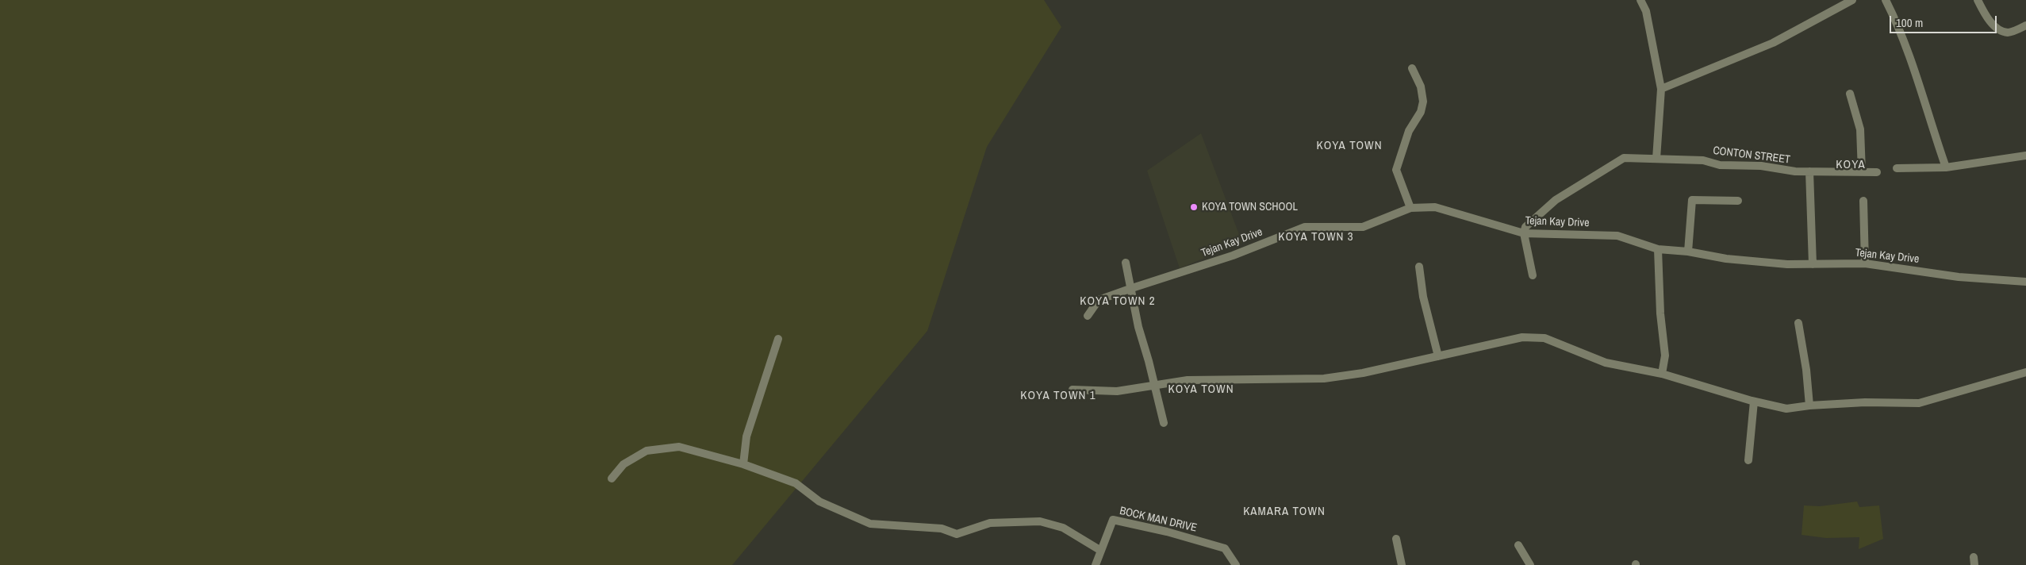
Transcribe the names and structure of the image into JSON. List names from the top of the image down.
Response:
{
  "streets": {
    "street": ["CONTON STREET", "Tejan Kay Drive", "BOCK MAN DRIVE"]
  },
  "crossings": [
    ["CONTON STREET", "Tejan Kay Drive"]
  ],
  "districts": [
    "KOYA TOWN",
    "KOYA",
    "KOYA TOWN 3",
    "KOYA TOWN 2",
    "KOYA TOWN",
    "KOYA TOWN 1",
    "KAMARA TOWN"
  ],
  "places": ["KOYA TOWN SCHOOL"],
  "scale_bar": "100 m"
}
